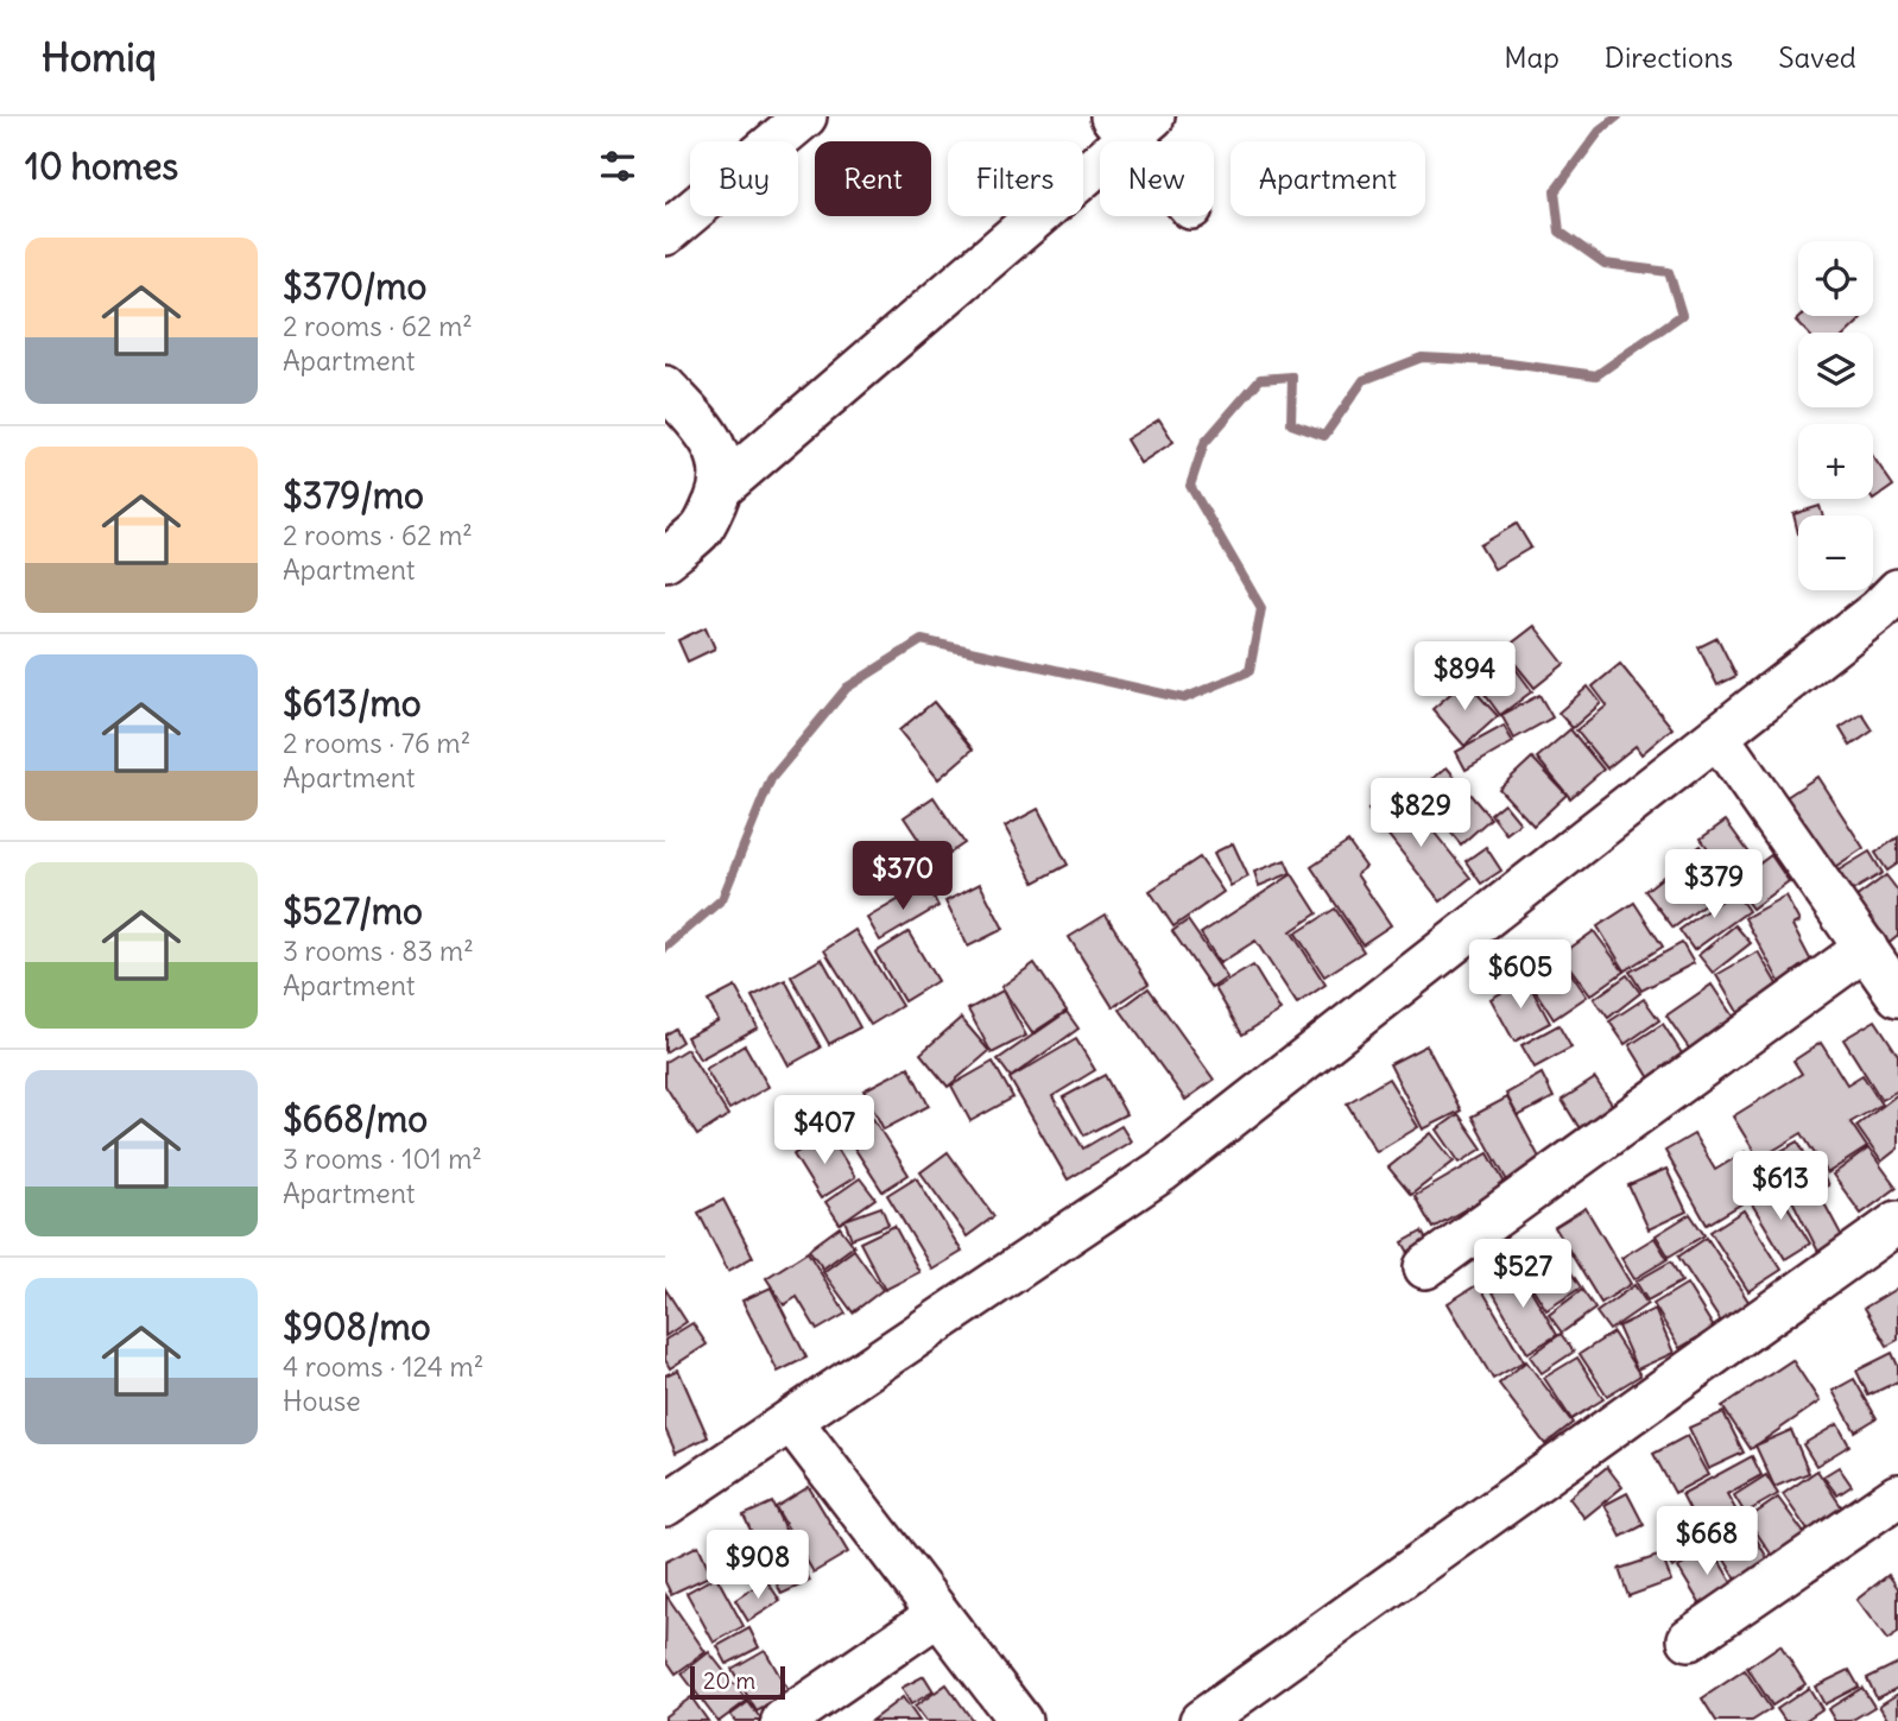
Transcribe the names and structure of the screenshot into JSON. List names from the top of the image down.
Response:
{
  "scale_bar": "20 m",
  "page": {
    "header": "Homiq",
    "nav": ["Map", "Directions", "Saved"],
    "heading": "10 homes",
    "chip": [
      "Buy",
      "Rent",
      "Filters",
      "New",
      "Apartment"
    ],
    "list": [
      {
        "name": "$370/mo",
        "note": "2 rooms · 62 m² · Apartment"
      },
      {
        "name": "$379/mo",
        "note": "2 rooms · 62 m² · Apartment"
      },
      {
        "name": "$613/mo",
        "note": "2 rooms · 76 m² · Apartment"
      },
      {
        "name": "$527/mo",
        "note": "3 rooms · 83 m² · Apartment"
      },
      {
        "name": "$668/mo",
        "note": "3 rooms · 101 m² · Apartment"
      },
      {
        "name": "$908/mo",
        "note": "4 rooms · 124 m² · House"
      }
    ],
    "map_buttons": ["+", "−"],
    "price": [
      "$894",
      "$829",
      "$370",
      "$379",
      "$605",
      "$407",
      "$613",
      "$527",
      "$668",
      "$908"
    ],
    "scale": "20 m"
  }
}
